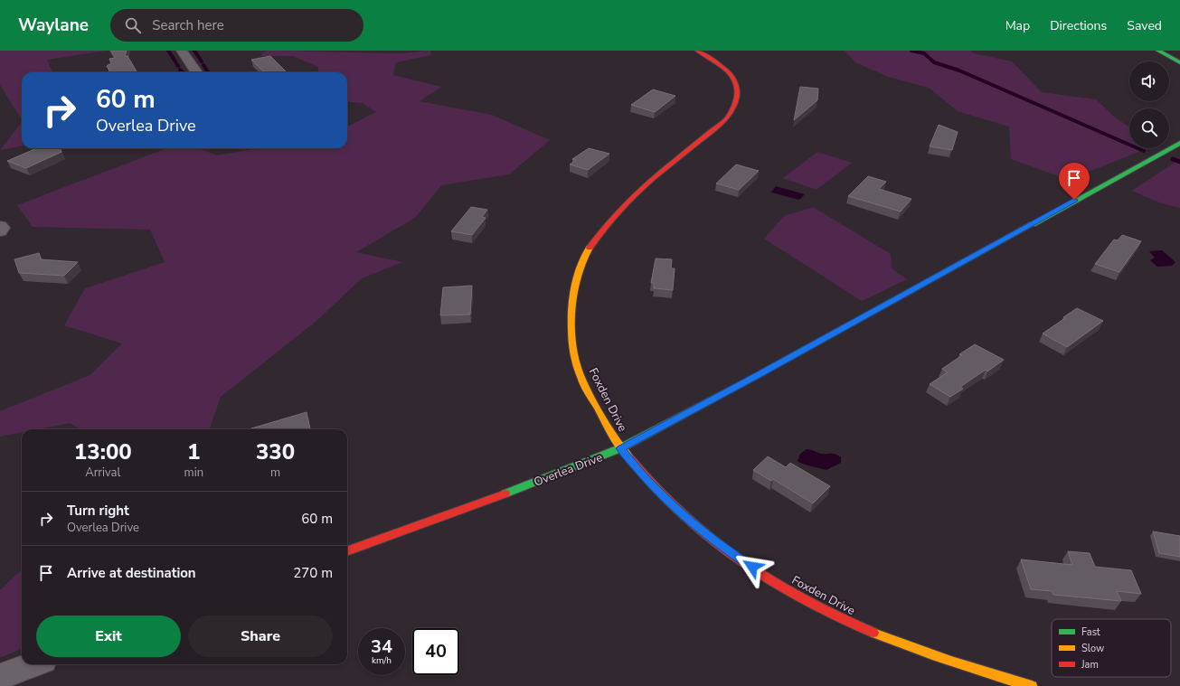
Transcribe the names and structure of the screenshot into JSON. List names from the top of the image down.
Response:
{
  "streets": {
    "street": ["Foxden Drive", "Overlea Drive"]
  },
  "crossings": [
    ["Foxden Drive", "Overlea Drive"]
  ],
  "legend": ["Fast", "Slow", "Jam"],
  "page": {
    "header": "Waylane",
    "search": "Search here",
    "nav": ["Map", "Directions", "Saved"],
    "turn": ["60 m", "Overlea Drive"],
    "eta": [
      "13:00",
      "Arrival",
      "1",
      "min",
      "330",
      "m"
    ],
    "list": [
      {
        "name": "Turn right",
        "note": "Overlea Drive",
        "value": "60 m"
      },
      {
        "name": "Arrive at destination",
        "value": "270 m"
      }
    ],
    "buttons": ["Exit", "Share"],
    "speed": "34 km/h",
    "limit": "40"
  }
}
